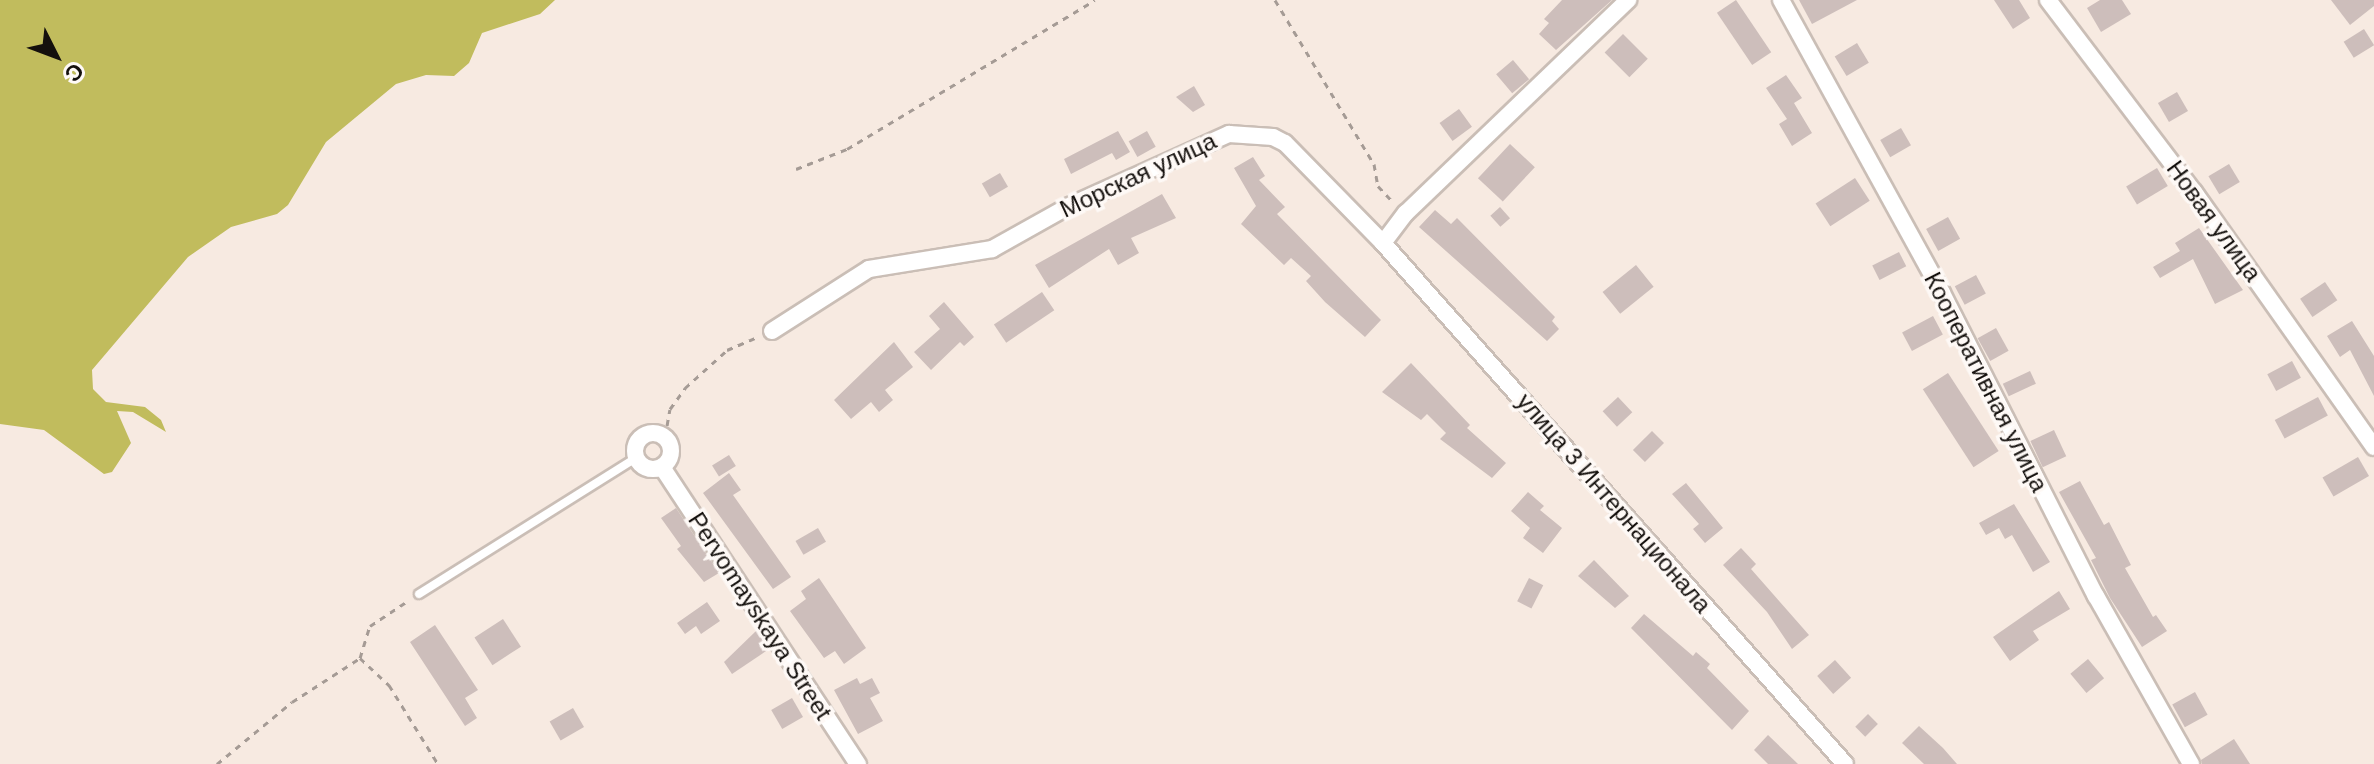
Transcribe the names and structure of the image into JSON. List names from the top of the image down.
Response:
{
  "streets": {
    "street": [
      "Морская улица",
      "Новая улица",
      "Кооперативная улица",
      "улица 3 Интернационала",
      "Pervomayskaya Street"
    ]
  },
  "crossings": [
    ["Морская улица", "улица 3 Интернационала"]
  ],
  "north": "bottom right"
}
